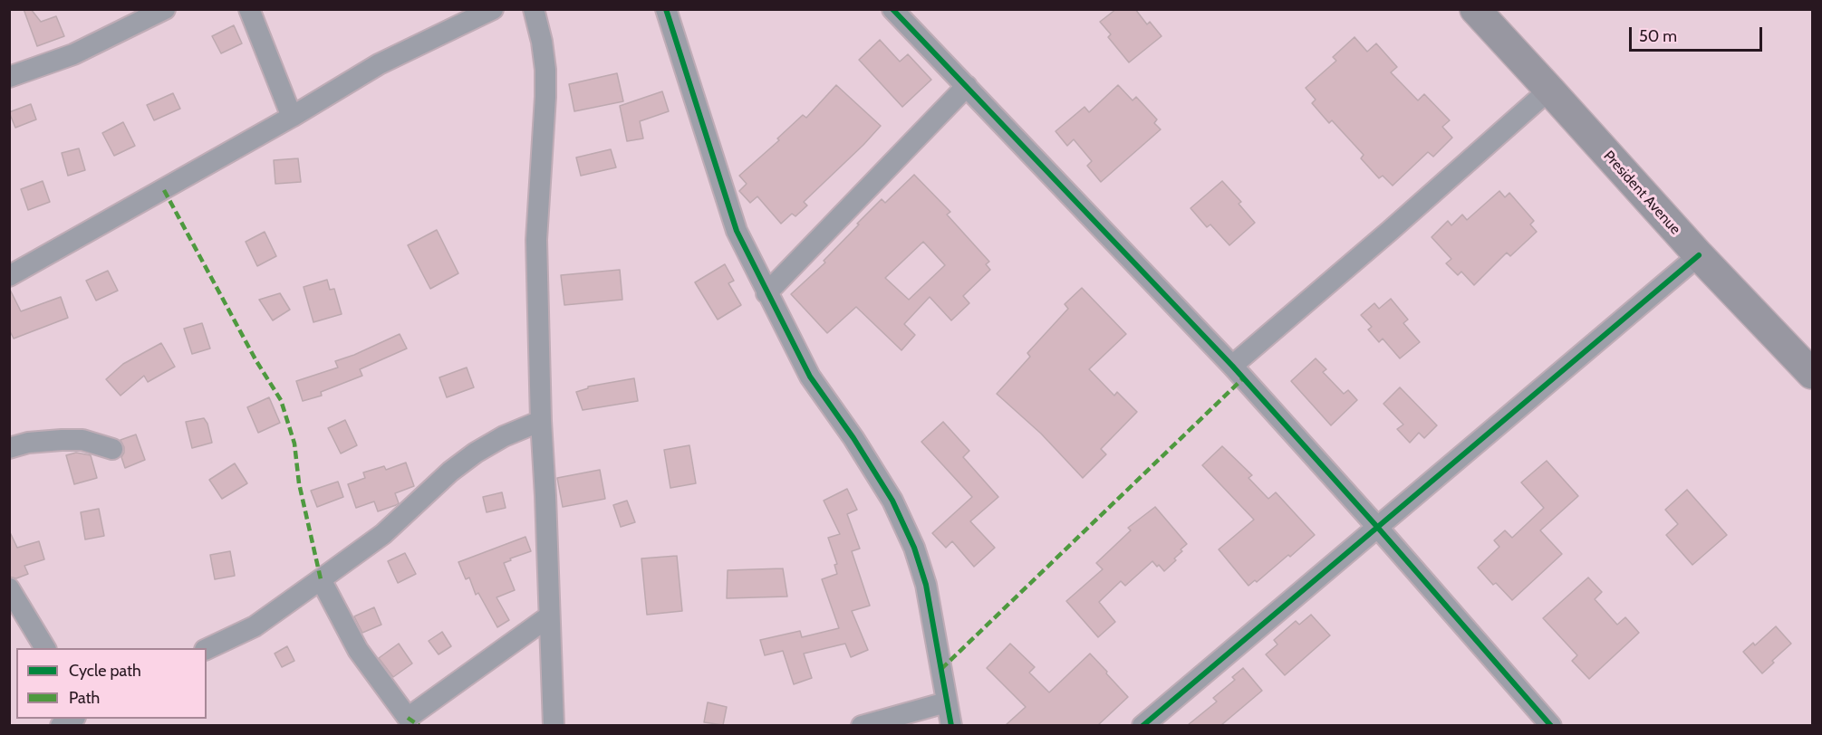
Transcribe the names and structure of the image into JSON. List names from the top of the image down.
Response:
{
  "streets": {
    "main road": ["President Avenue"]
  },
  "legend": ["Cycle path", "Path"],
  "scale_bar": "50 m"
}
